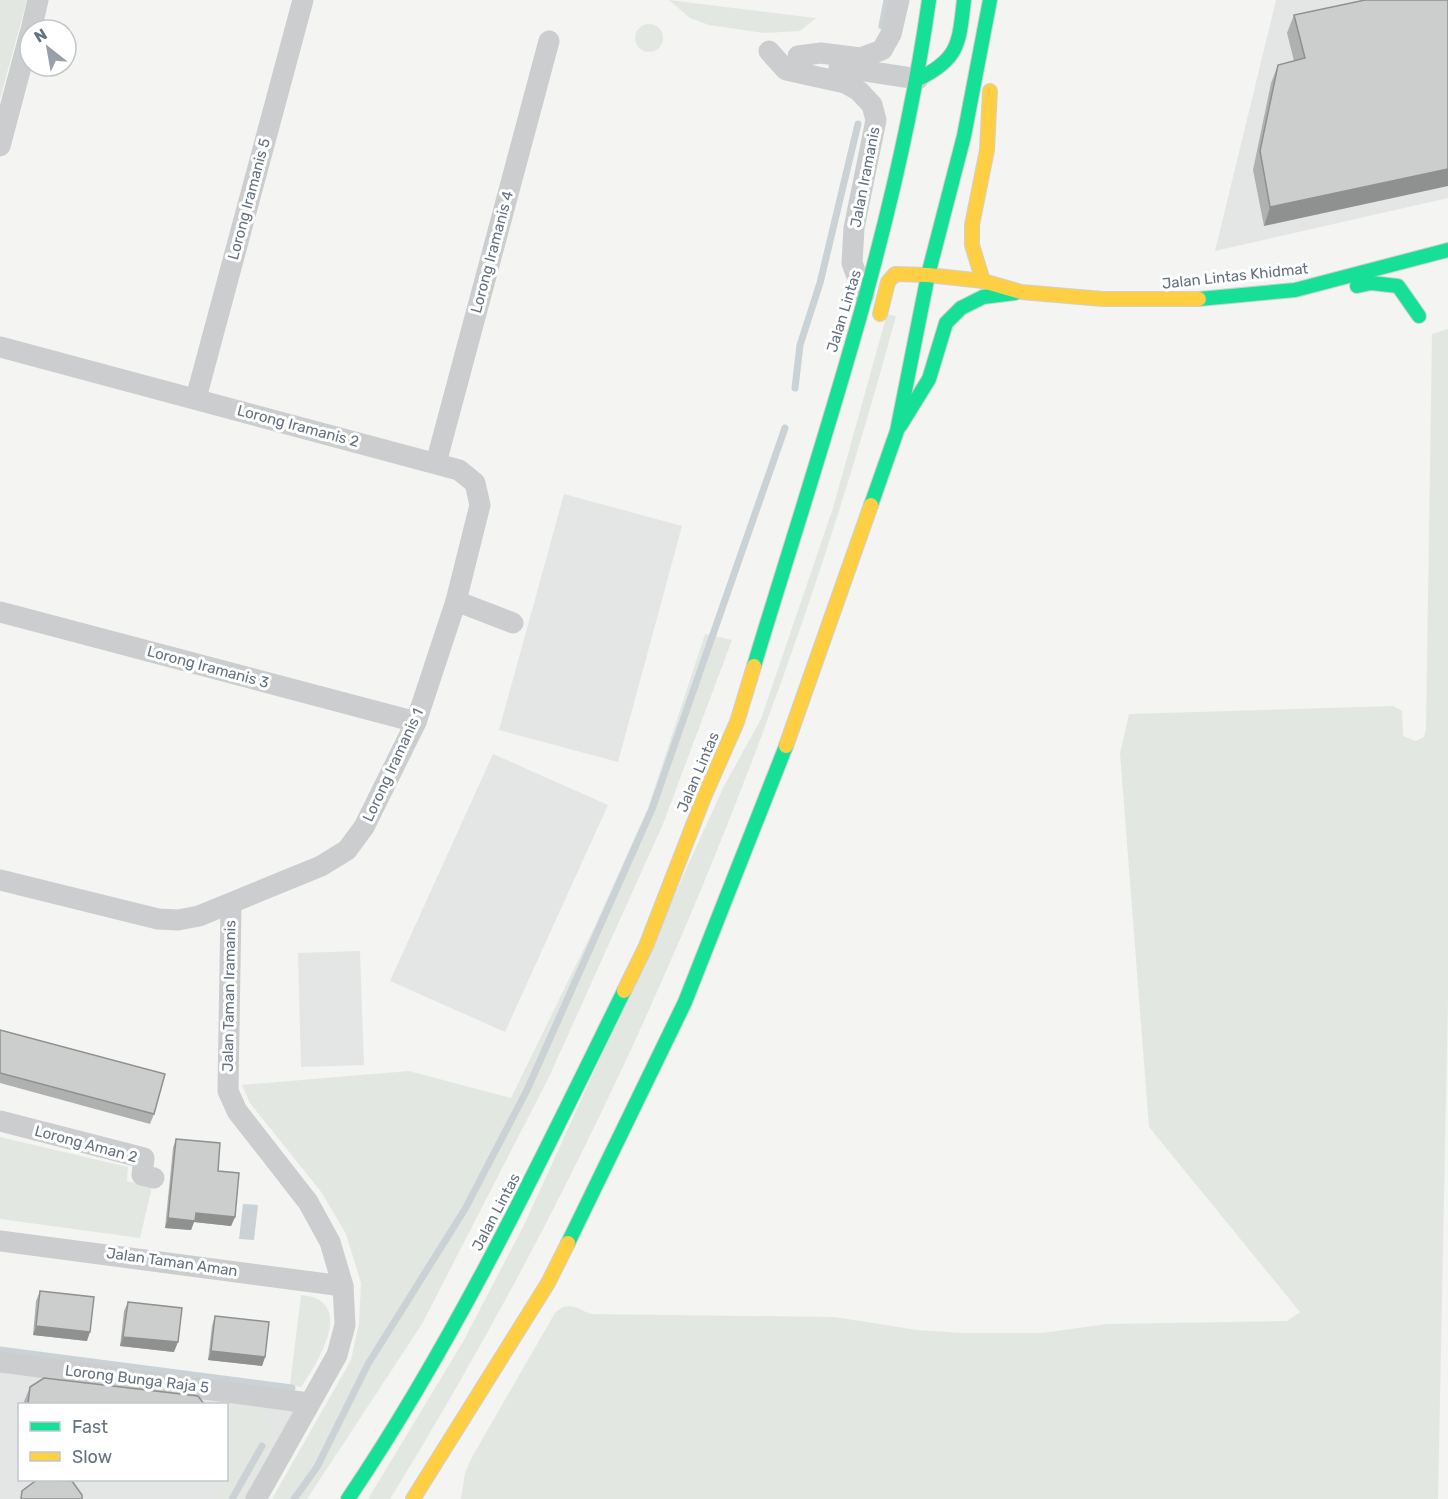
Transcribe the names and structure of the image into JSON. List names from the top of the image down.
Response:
{
  "streets": {
    "main road": ["Jalan Lintas Khidmat", "Jalan Lintas"],
    "street": [
      "Jalan Iramanis",
      "Lorong Iramanis 5",
      "Lorong Iramanis 4",
      "Lorong Iramanis 2",
      "Lorong Iramanis 3",
      "Lorong Iramanis 1",
      "Jalan Taman Iramanis",
      "Lorong Aman 2",
      "Jalan Taman Aman",
      "Lorong Bunga Raja 5"
    ]
  },
  "crossings": [
    ["Jalan Iramanis", "Jalan Lintas"],
    ["Lorong Iramanis 5", "Lorong Iramanis 2"],
    ["Lorong Iramanis 4", "Lorong Iramanis 2"],
    ["Lorong Iramanis 2", "Lorong Iramanis 1"],
    ["Lorong Iramanis 3", "Lorong Iramanis 1"],
    ["Lorong Iramanis 1", "Jalan Taman Iramanis"],
    ["Jalan Taman Iramanis", "Jalan Taman Aman"],
    ["Jalan Taman Iramanis", "Lorong Bunga Raja 5"]
  ],
  "legend": ["Fast", "Slow"],
  "north": "top left"
}
